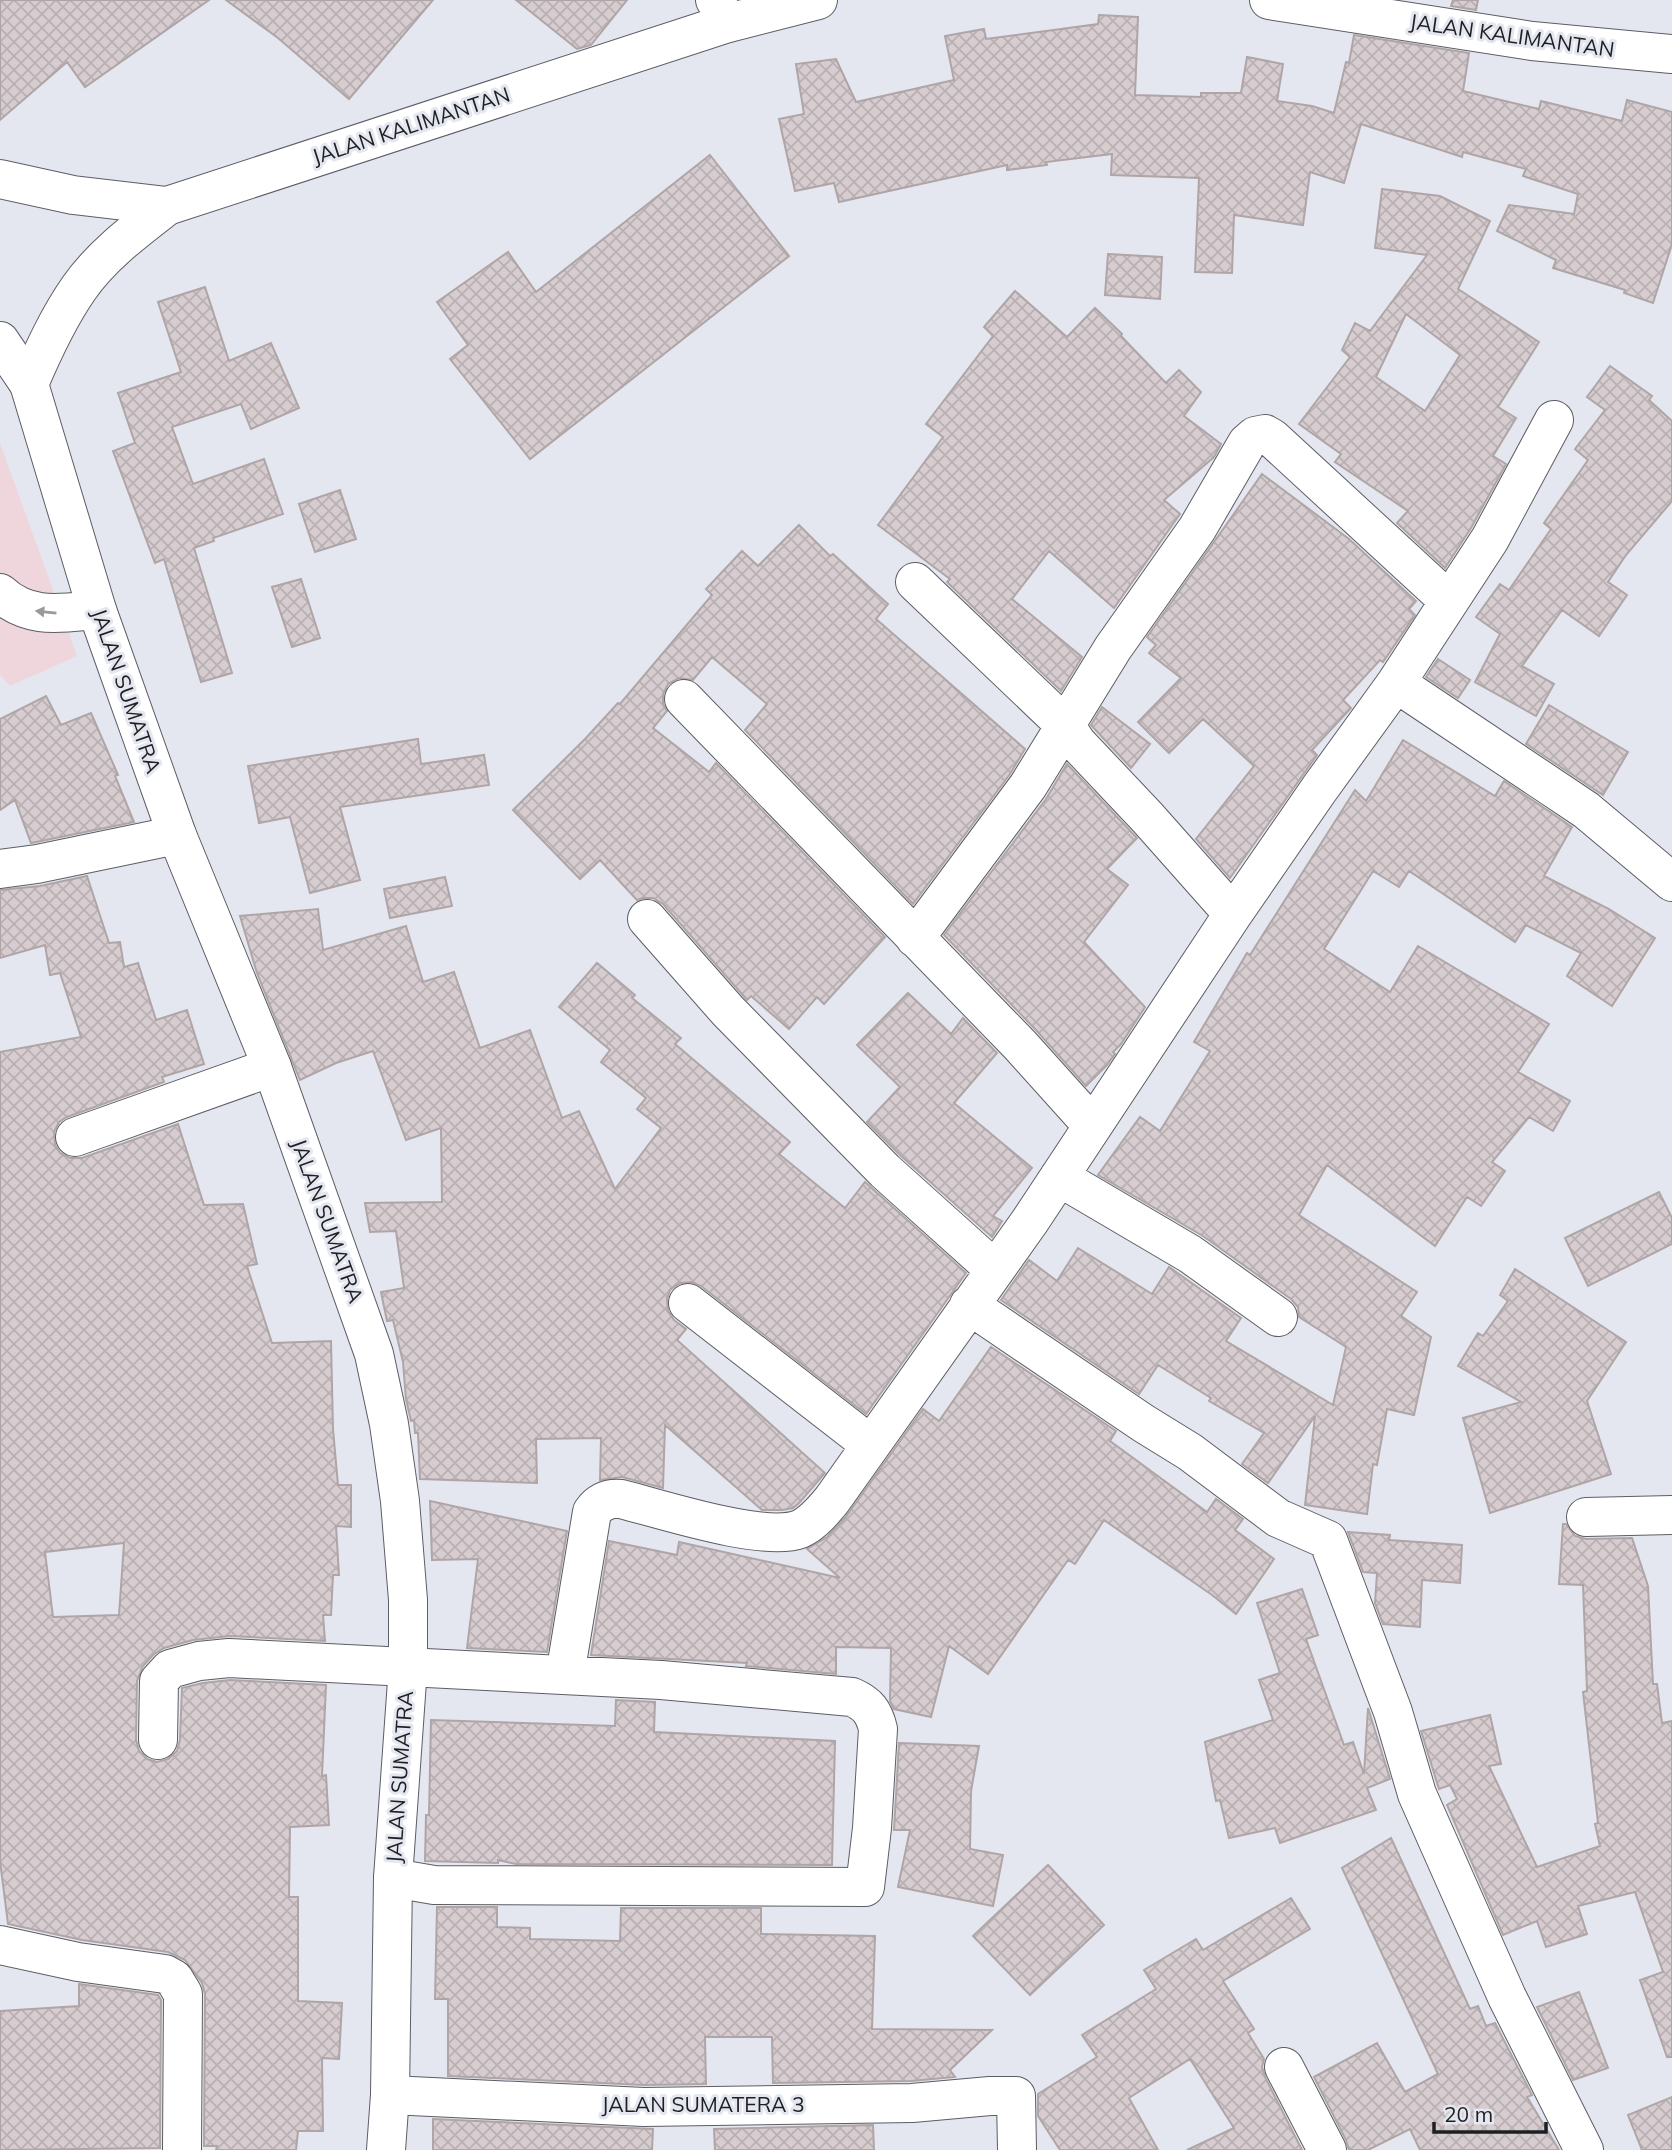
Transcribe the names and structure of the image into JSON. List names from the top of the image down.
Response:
{
  "streets": {
    "street": ["JALAN KALIMANTAN", "JALAN SUMATRA", "JALAN SUMATERA 3"]
  },
  "crossings": [
    ["JALAN SUMATRA", "JALAN SUMATERA 3"]
  ],
  "scale_bar": "20 m"
}
